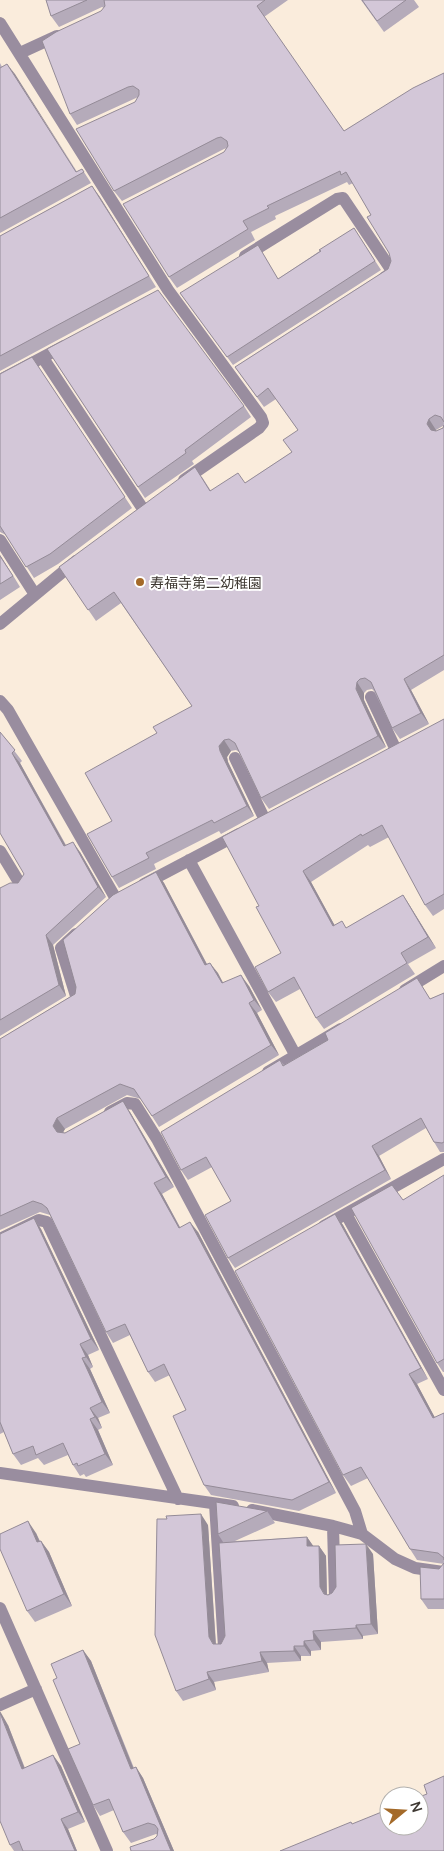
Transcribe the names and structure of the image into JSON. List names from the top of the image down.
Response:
{
  "places": ["寿福寺第二幼稚園"],
  "north": "right"
}
